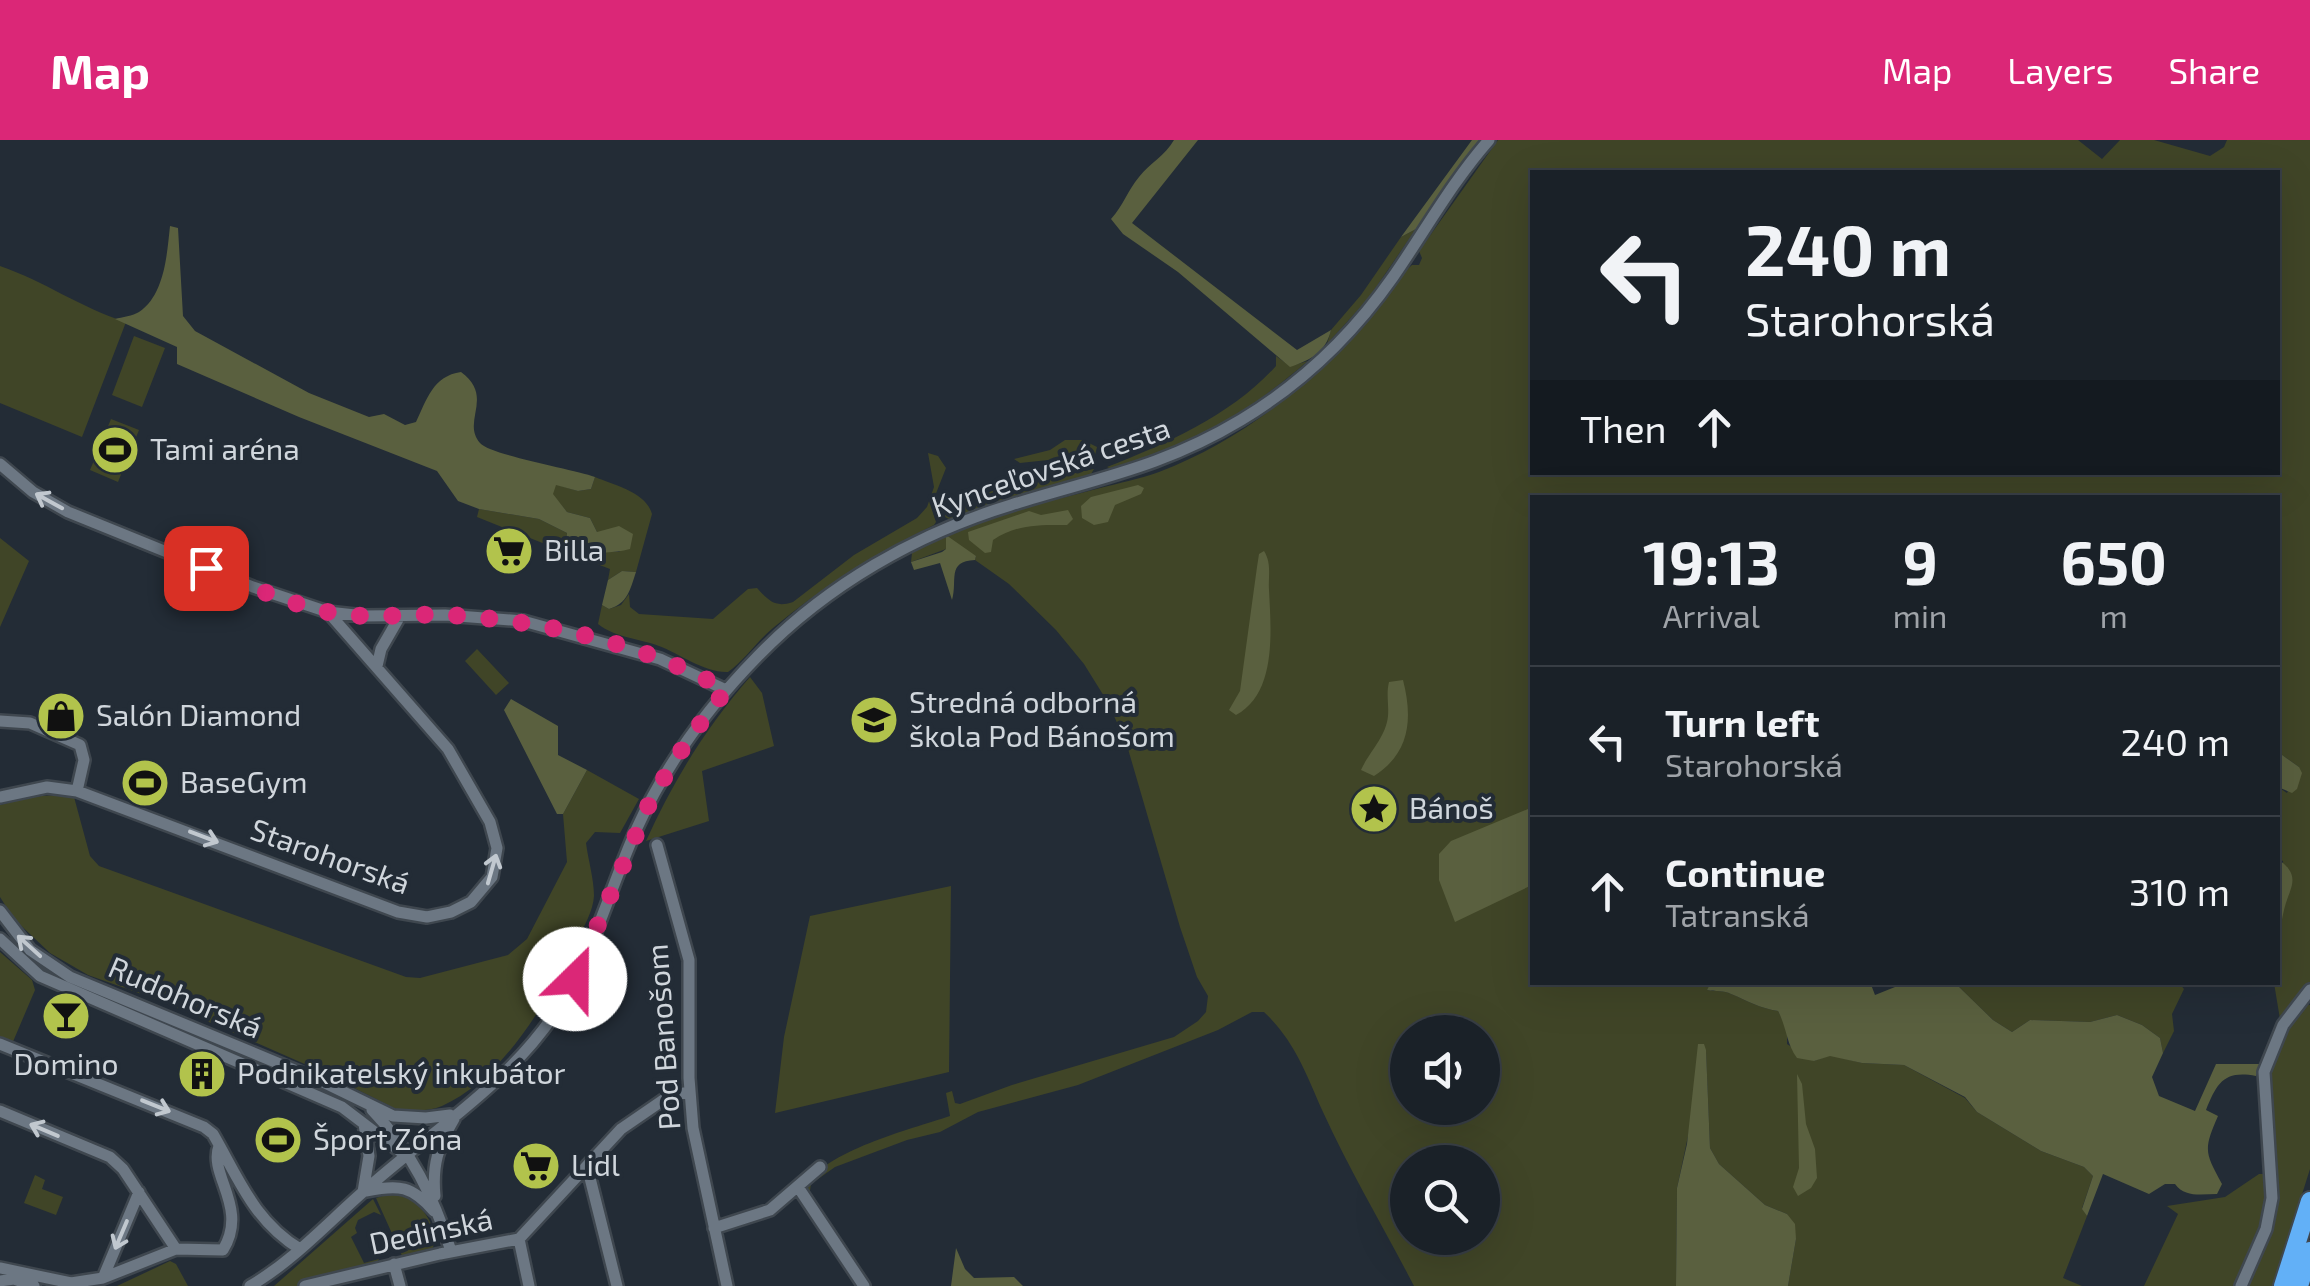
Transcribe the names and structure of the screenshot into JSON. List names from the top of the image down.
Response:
{
  "streets": {
    "street": [
      "Kynceľovská cesta",
      "Starohorská",
      "Rudohorská",
      "Pod Banošom",
      "Dedinská"
    ]
  },
  "crossings": [
    ["Kynceľovská cesta", "Rudohorská"],
    ["Pod Banošom", "Dedinská"]
  ],
  "places": {
    "sports": ["Tami aréna", "BaseGym", "Šport Zóna"],
    "supermarket": ["Billa", "Lidl"],
    "shop": ["Salón Diamond"],
    "school or university": ["Stredná odborná škola Pod Bánošom"],
    "place": ["Bánoš"],
    "bar": ["Domino"],
    "building": ["Podnikatelský inkubátor"]
  },
  "page": {
    "header": "Map",
    "nav": ["Map", "Layers", "Share"],
    "turn": ["240 m", "Starohorská"],
    "then": "Then",
    "eta": [
      "19:13",
      "Arrival",
      "9",
      "min",
      "650",
      "m"
    ],
    "list": [
      {
        "name": "Turn left",
        "note": "Starohorská",
        "value": "240 m"
      },
      {
        "name": "Continue",
        "note": "Tatranská",
        "value": "310 m"
      }
    ]
  }
}
